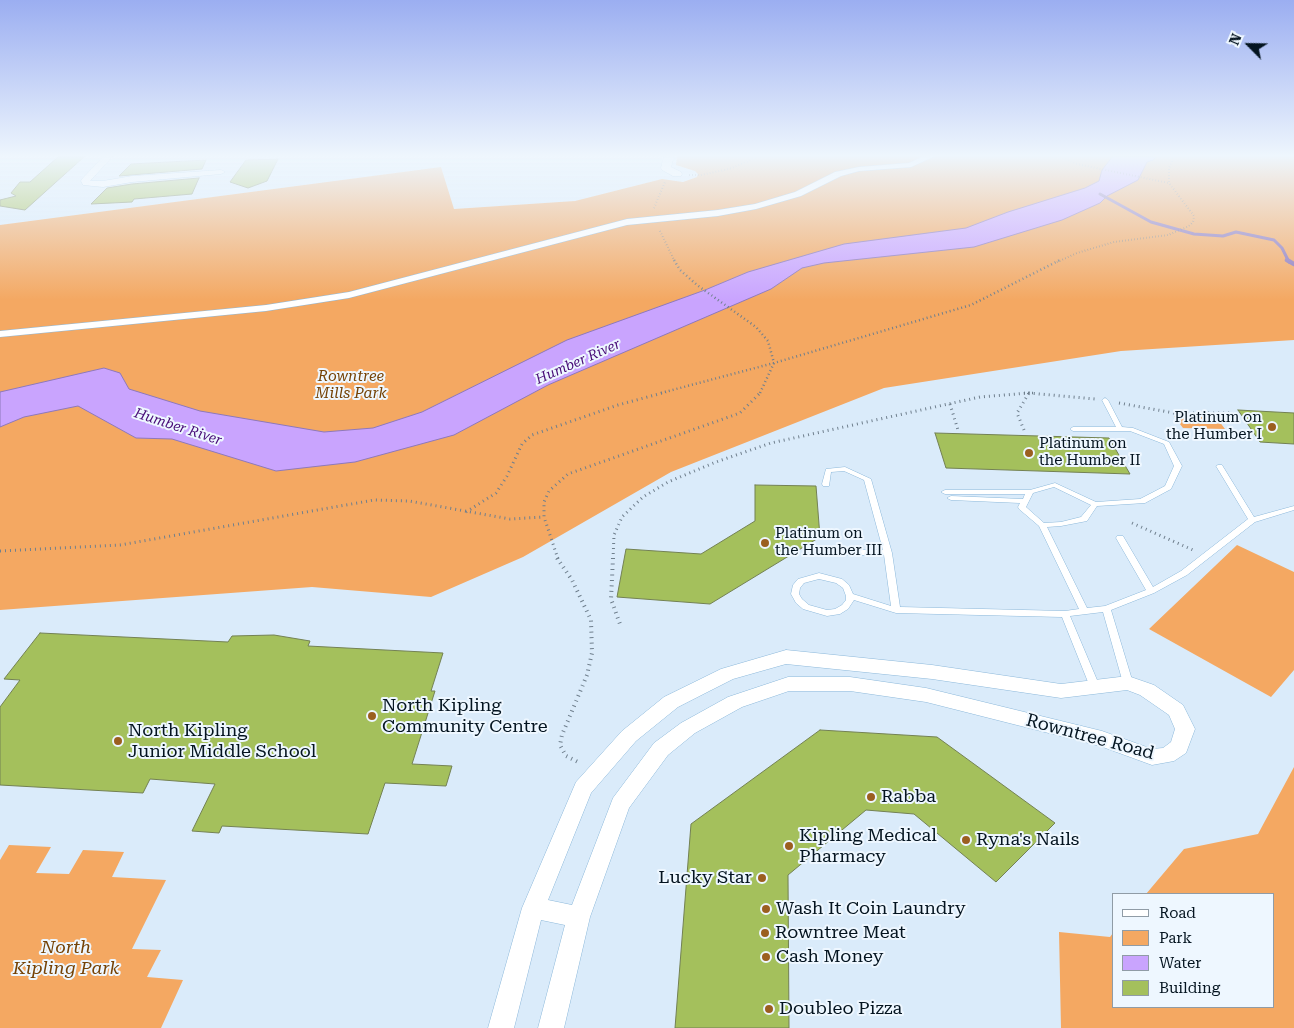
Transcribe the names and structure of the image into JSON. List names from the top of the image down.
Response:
{
  "streets": {
    "street": ["Rowntree Road"]
  },
  "water": ["Humber River"],
  "parks": ["Rowntree Mills Park", "North Kipling Park"],
  "places": [
    "Platinum on the Humber I",
    "Platinum on the Humber II",
    "Platinum on the Humber III",
    "North Kipling Community Centre",
    "North Kipling Junior Middle School",
    "Rabba",
    "Ryna's Nails",
    "Kipling Medical Pharmacy",
    "Lucky Star",
    "Wash It Coin Laundry",
    "Rowntree Meat",
    "Cash Money",
    "Doubleo Pizza"
  ],
  "legend": [
    "Road",
    "Park",
    "Water",
    "Building"
  ],
  "north": "top left"
}
